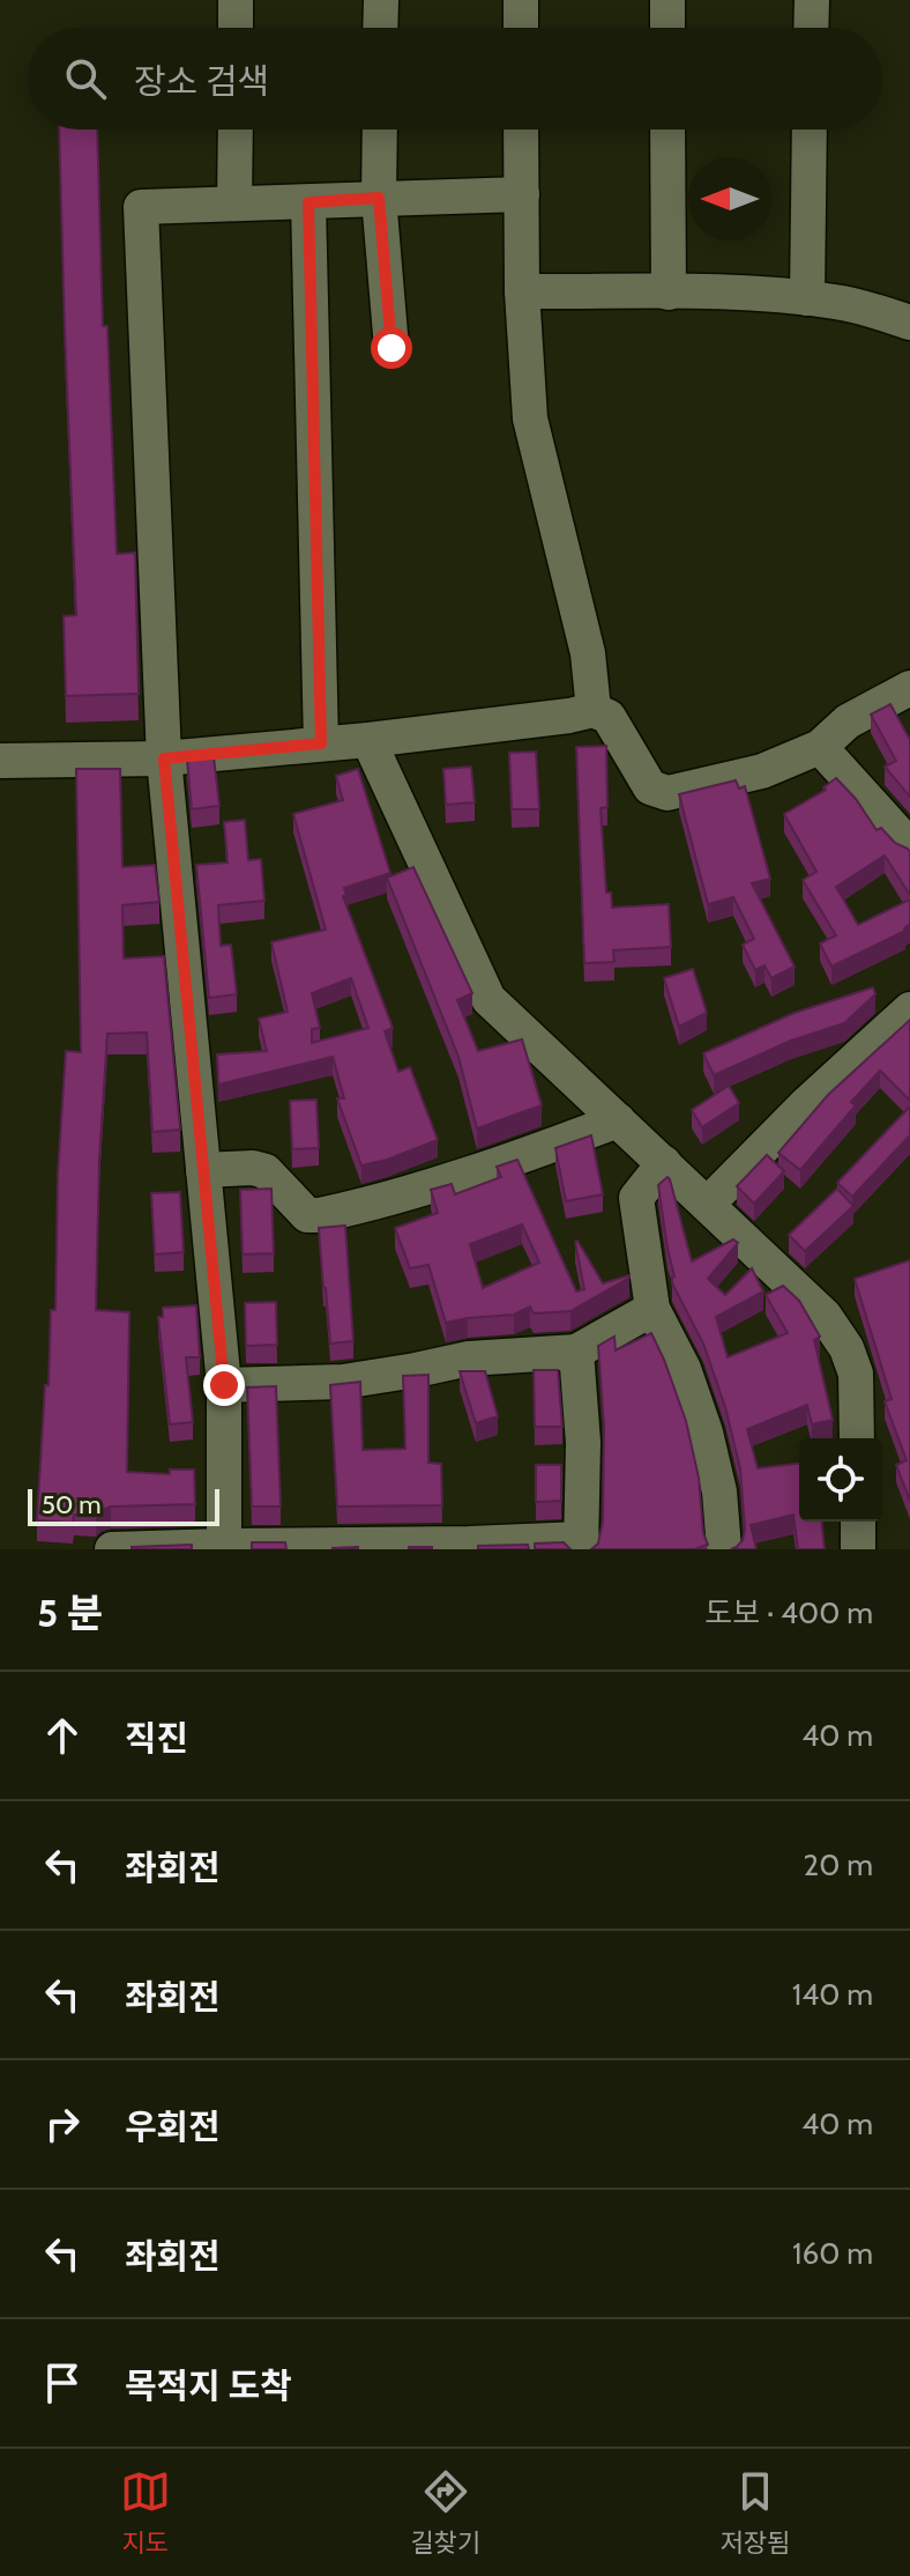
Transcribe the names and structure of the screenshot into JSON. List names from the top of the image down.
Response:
{
  "scale_bar": "50 m",
  "north": "left",
  "page": {
    "search": "장소 검색",
    "scale": "50 m",
    "heading": ["5 분", "도보 · 400 m"],
    "list": [
      ["직진", "40 m"],
      ["좌회전", "20 m"],
      ["좌회전", "140 m"],
      ["우회전", "40 m"],
      ["좌회전", "160 m"],
      "목적지 도착"
    ],
    "nav": ["지도", "길찾기", "저장됨"]
  }
}
